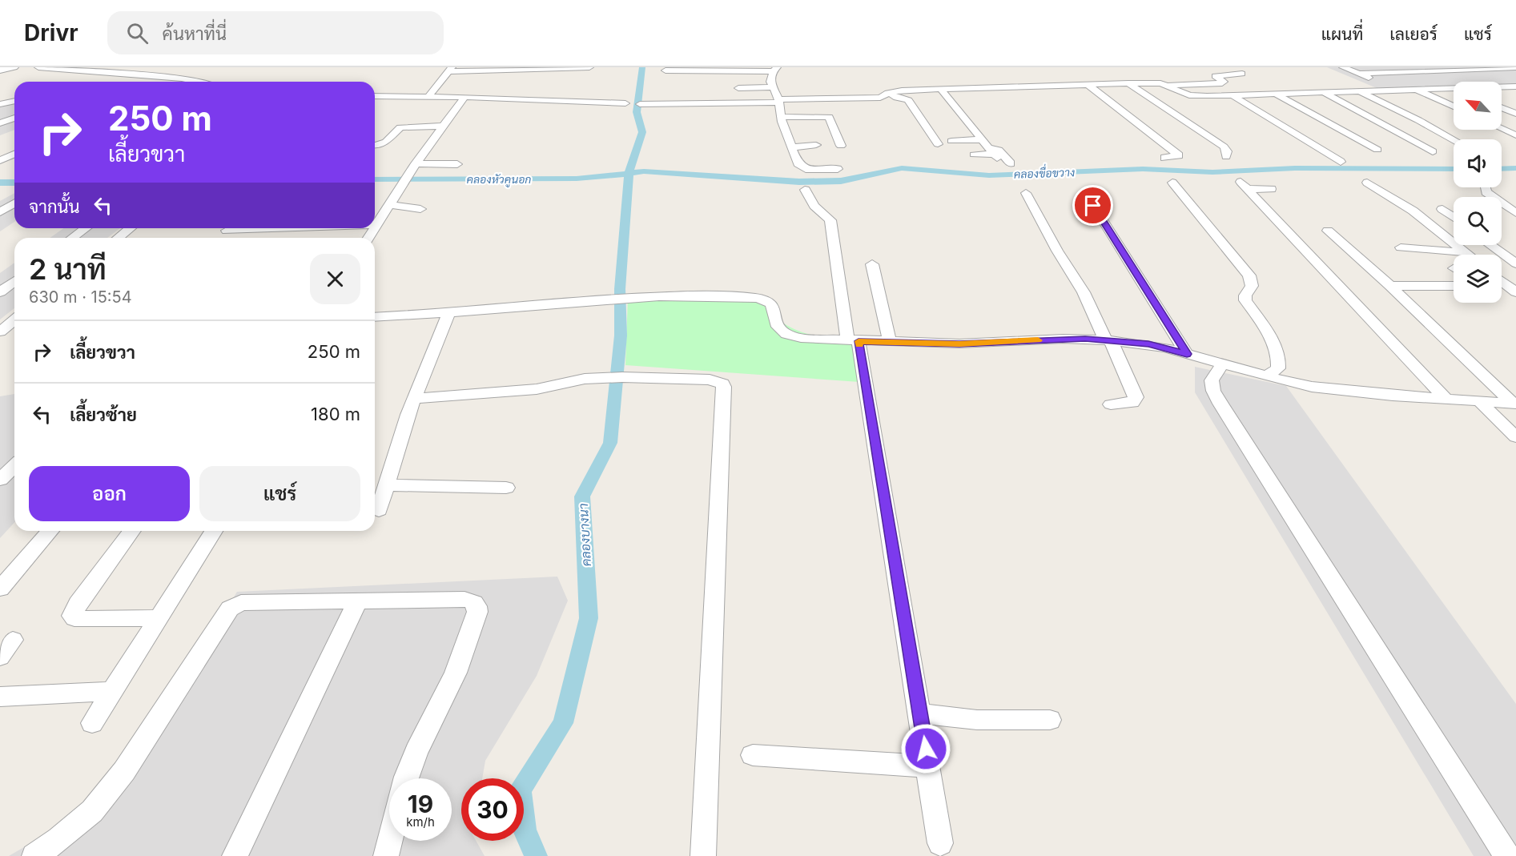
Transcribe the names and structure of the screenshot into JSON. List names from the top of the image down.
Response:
{
  "water": ["คลองขื่อขวาง", "คลองหัวคูนอก", "คลองบางนา"],
  "north": "top left",
  "page": {
    "header": "Drivr",
    "search": "ค้นหาที่นี่",
    "nav": ["แผนที่", "เลเยอร์", "แชร์"],
    "turn": ["250 m", "เลี้ยวขวา"],
    "then": "จากนั้น",
    "heading": ["2 นาที", "630 m · 15:54"],
    "list": [
      {
        "name": "เลี้ยวขวา",
        "value": "250 m"
      },
      {
        "name": "เลี้ยวซ้าย",
        "value": "180 m"
      }
    ],
    "buttons": ["ออก", "แชร์"],
    "speed": "19 km/h",
    "limit": "30"
  }
}
